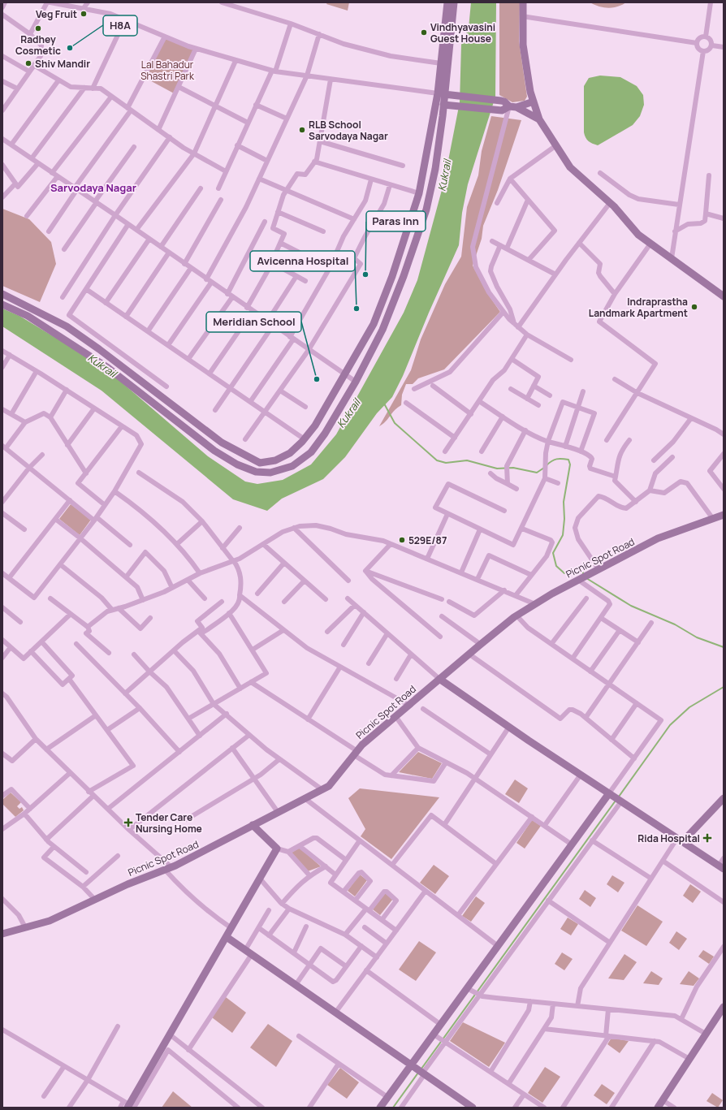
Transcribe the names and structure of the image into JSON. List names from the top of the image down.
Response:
{
  "streets": {
    "street": ["Picnic Spot Road"]
  },
  "districts": ["Sarvodaya Nagar"],
  "water": ["Kukrail"],
  "parks": ["Lal Bahadur Shastri Park"],
  "places": {
    "other": [
      "Veg Fruit",
      "Radhey Cosmetic",
      "Vindhyavasini Guest House",
      "H8A",
      "Shiv Mandir",
      "RLB School Sarvodaya Nagar",
      "Paras Inn",
      "Indraprastha Landmark Apartment",
      "Avicenna Hospital",
      "Meridian School",
      "529E/87"
    ],
    "health": ["Tender Care Nursing Home", "Rida Hospital"]
  }
}
